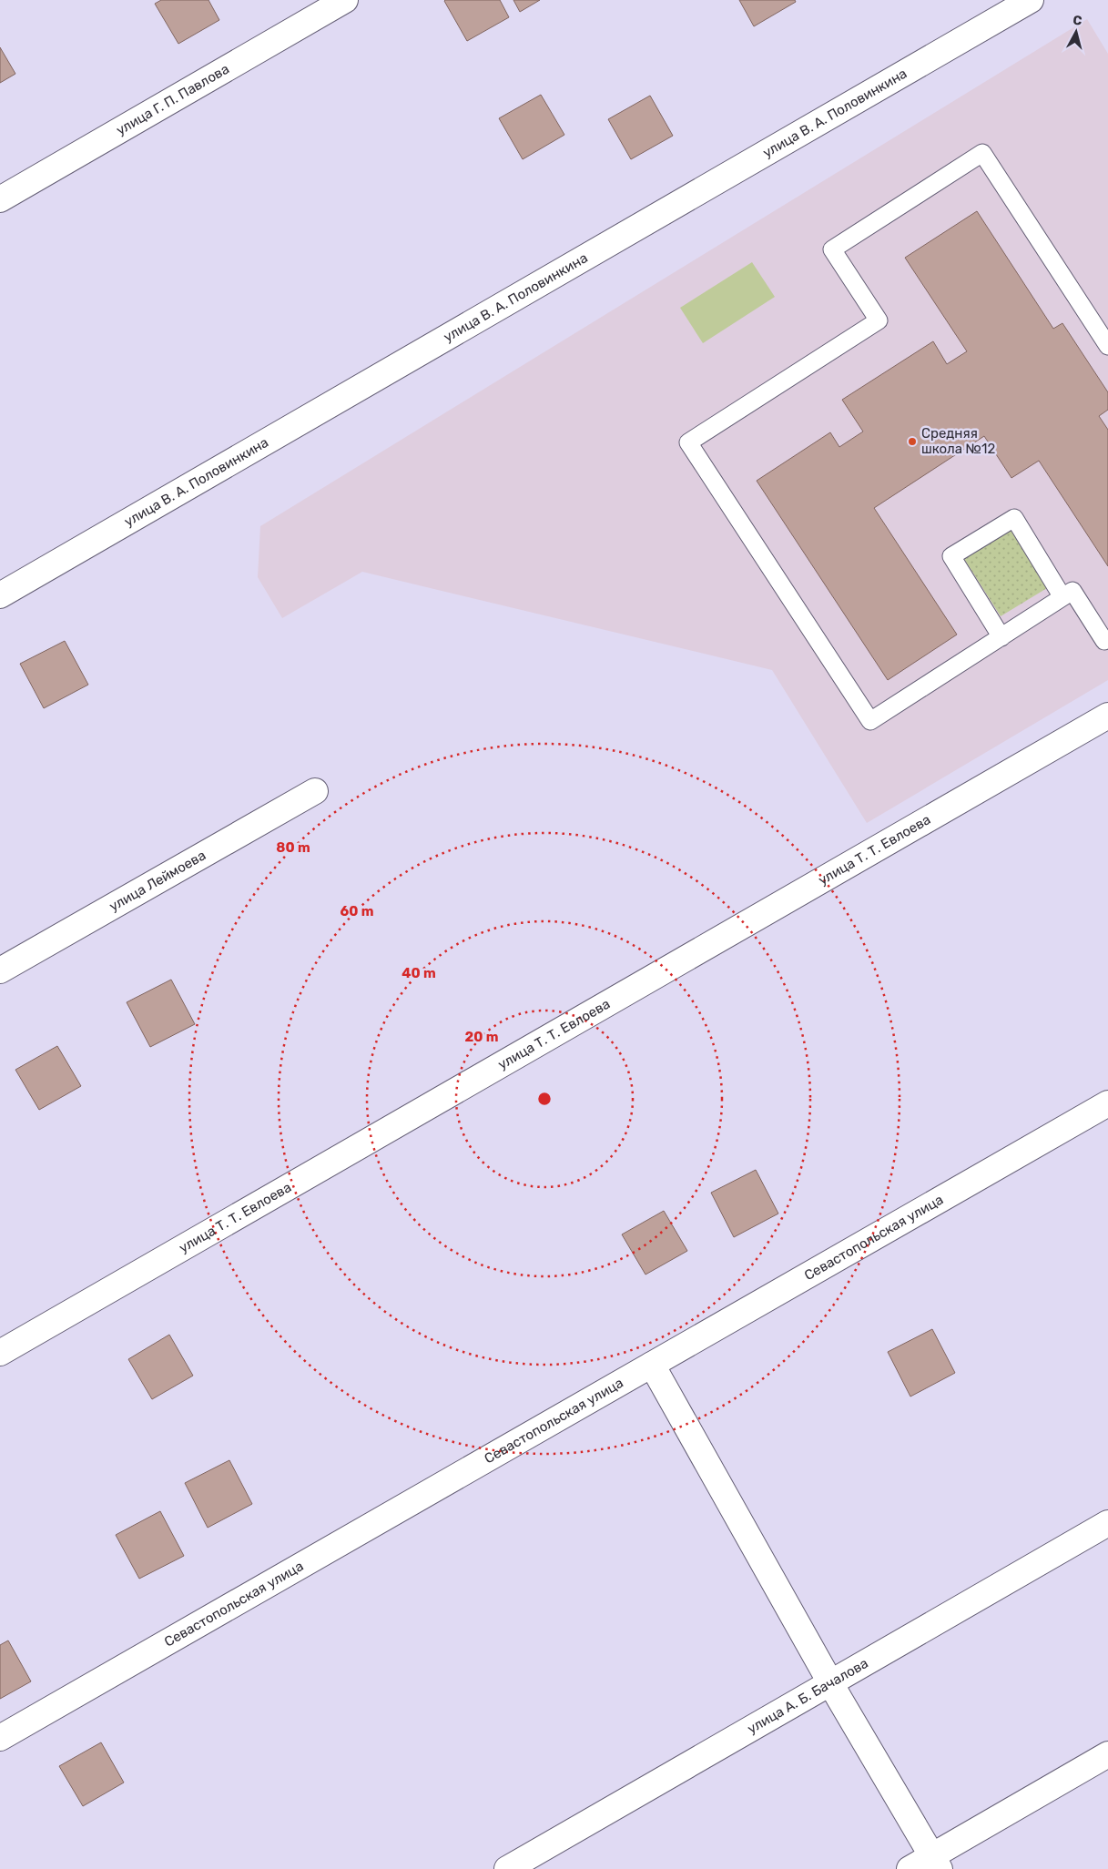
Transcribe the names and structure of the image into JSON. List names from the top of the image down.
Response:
{
  "streets": {
    "street": [
      "улица Г. П. Павлова",
      "улица В. А. Половинкина",
      "улица Т. Т. Евлоева",
      "улица Леймоева",
      "Севастопольская улица",
      "улица А. Б. Бачалова"
    ]
  },
  "places": ["Средняя школа №12"],
  "north": "top",
  "rings": [
    "80 m",
    "60 m",
    "40 m",
    "20 m"
  ]
}
